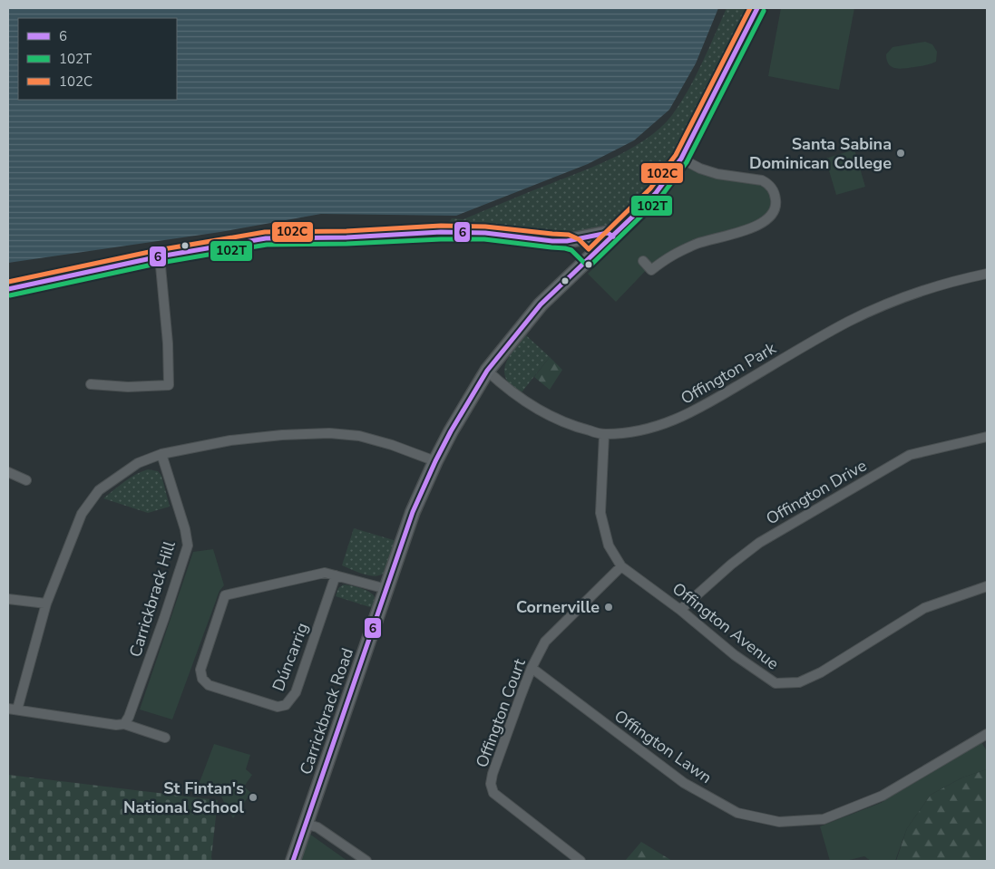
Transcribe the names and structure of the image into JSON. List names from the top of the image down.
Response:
{
  "streets": {
    "main road": ["Carrickbrack Road"],
    "street": [
      "Offington Park",
      "Offington Drive",
      "Carrickbrack Hill",
      "Offington Avenue",
      "Dúncarrig",
      "Offington Court",
      "Offington Lawn"
    ]
  },
  "crossings": [
    ["Offington Park", "Offington Avenue"],
    ["Offington Park", "Carrickbrack Road"],
    ["Offington Drive", "Offington Avenue"],
    ["Offington Avenue", "Offington Court"],
    ["Dúncarrig", "Carrickbrack Road"],
    ["Offington Court", "Offington Lawn"]
  ],
  "places": ["Santa Sabina Dominican College", "Cornerville", "St Fintan's National School"],
  "lines": ["transit line 6", "transit line 102C", "transit line 102T"],
  "legend": ["6", "102T", "102C"]
}
